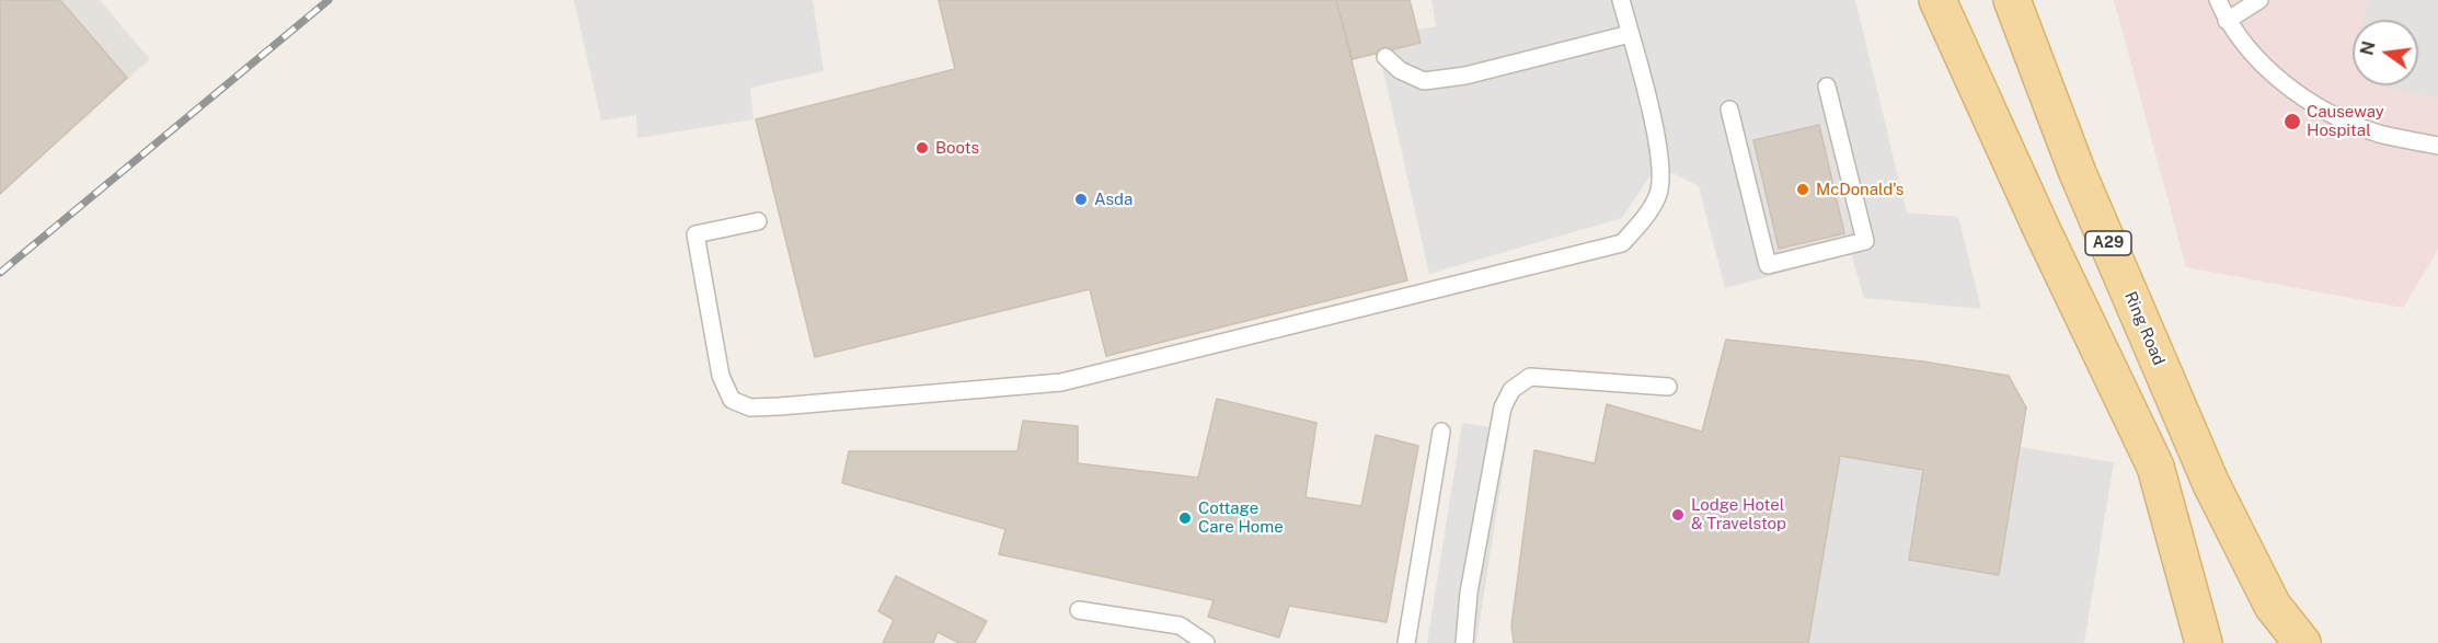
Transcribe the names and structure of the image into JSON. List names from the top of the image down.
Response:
{
  "streets": {
    "main road": ["A29", "Ring Road"]
  },
  "places": [
    "Causeway Hospital",
    "Boots",
    "McDonald's",
    "Asda",
    "Lodge Hotel & Travelstop",
    "Cottage Care Home"
  ],
  "north": "left"
}
